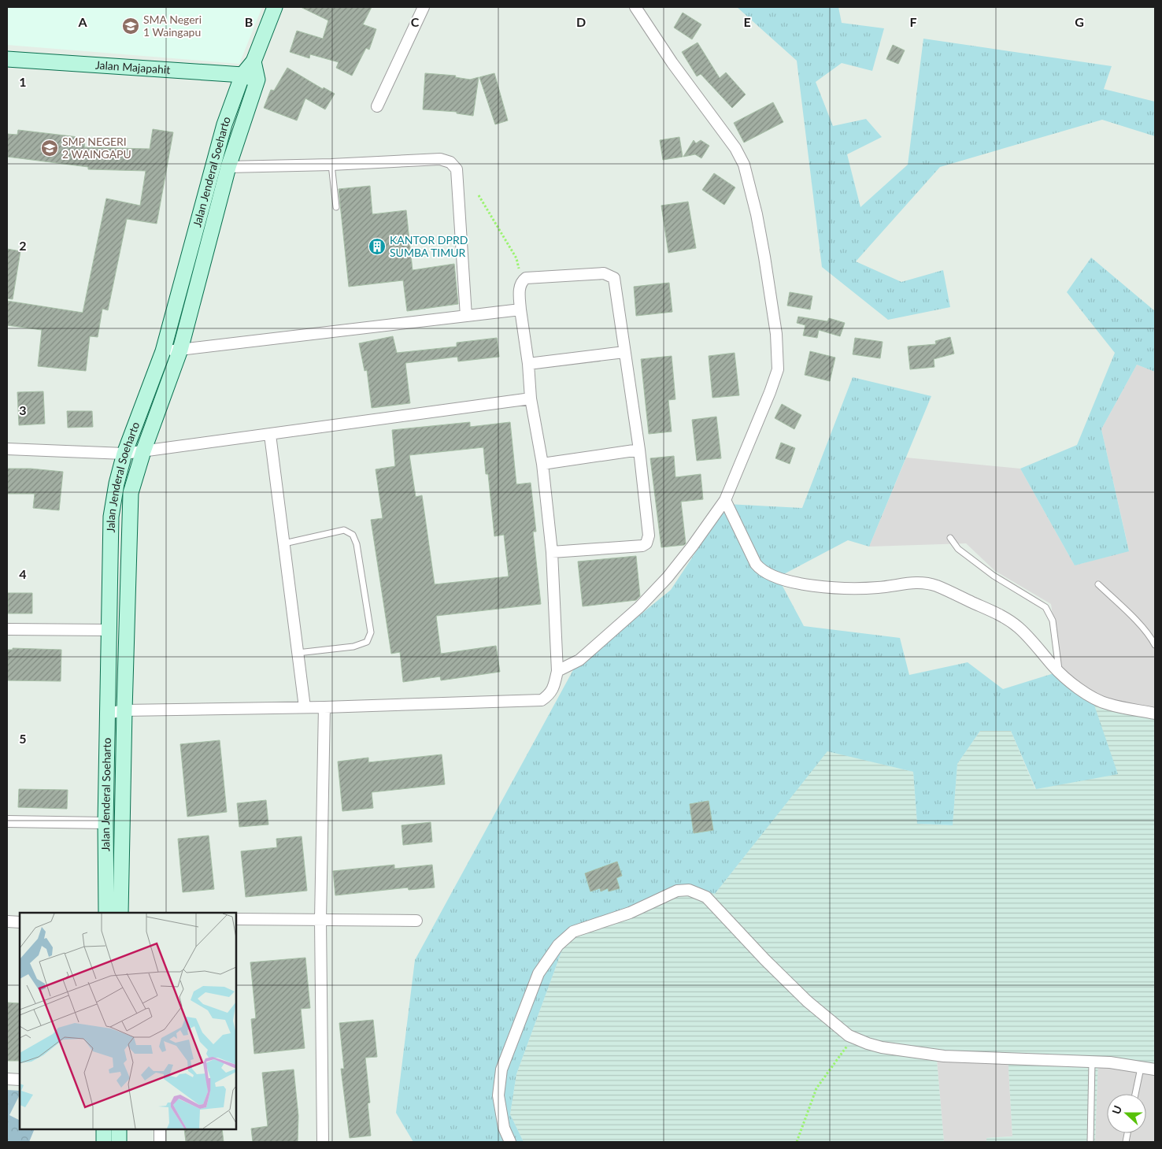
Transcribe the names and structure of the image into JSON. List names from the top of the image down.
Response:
{
  "streets": {
    "main road": ["Jalan Majapahit", "Jalan Jenderal Soeharto"]
  },
  "crossings": [
    ["Jalan Majapahit", "Jalan Jenderal Soeharto"]
  ],
  "places": {
    "school or university": ["SMA Negeri 1 Waingapu", "SMP NEGERI 2 WAINGAPU"],
    "building": ["KANTOR DPRD SUMBA TIMUR"]
  },
  "north": "left",
  "grid": {
    "columns": [
      "A",
      "B",
      "C",
      "D",
      "E",
      "F",
      "G"
    ],
    "rows": [
      "1",
      "2",
      "3",
      "4",
      "5"
    ]
  }
}
